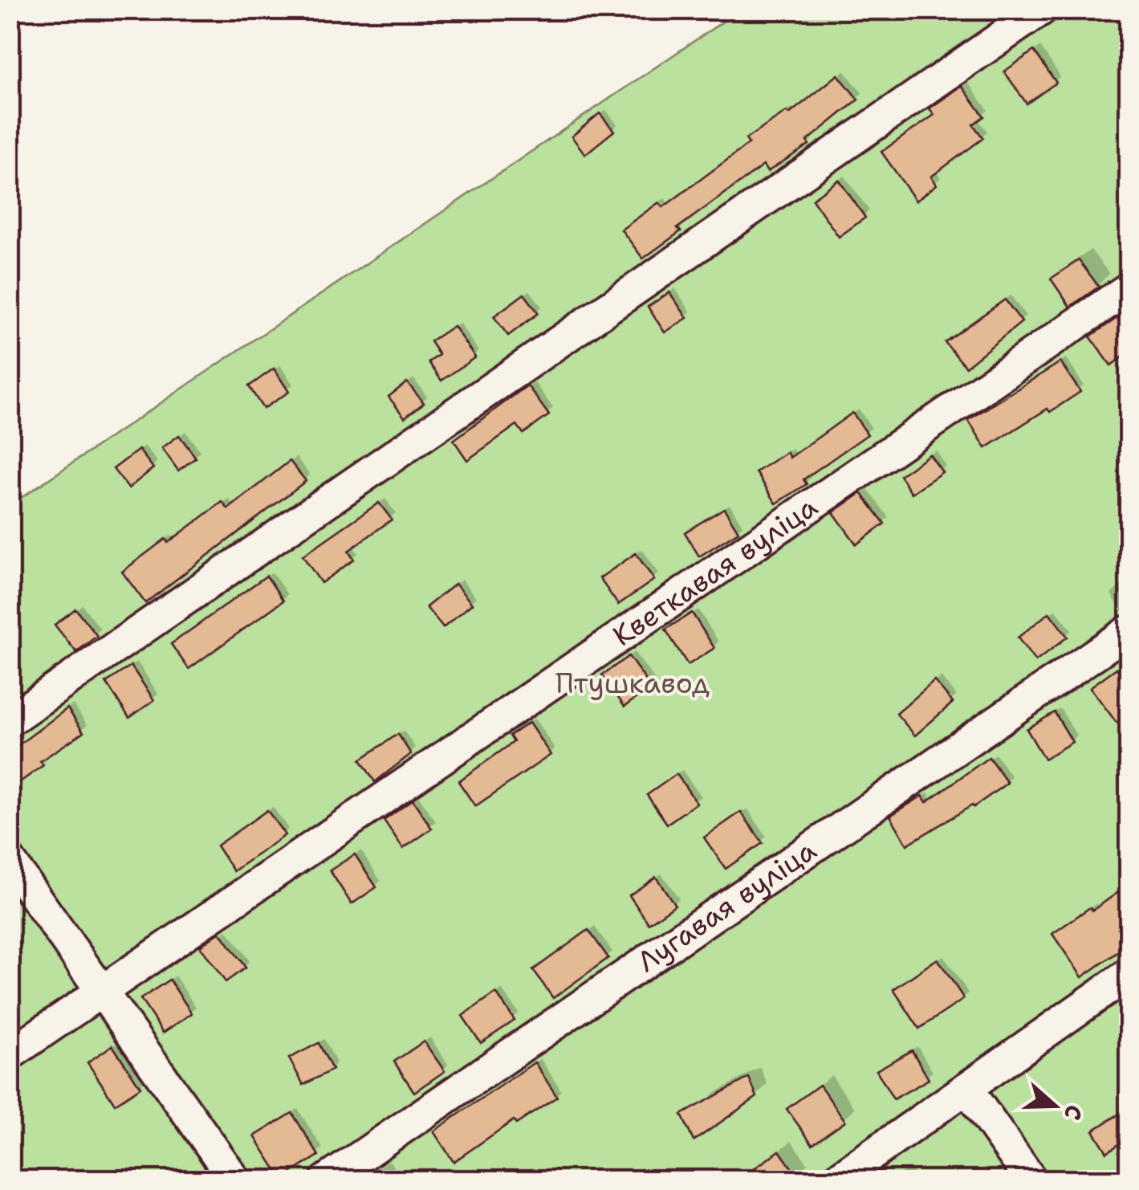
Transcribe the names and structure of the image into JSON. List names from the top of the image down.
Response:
{
  "streets": {
    "street": ["Кветкавая вуліца", "Лугавая вуліца"]
  },
  "parks": ["Птушкавод"],
  "north": "right"
}
